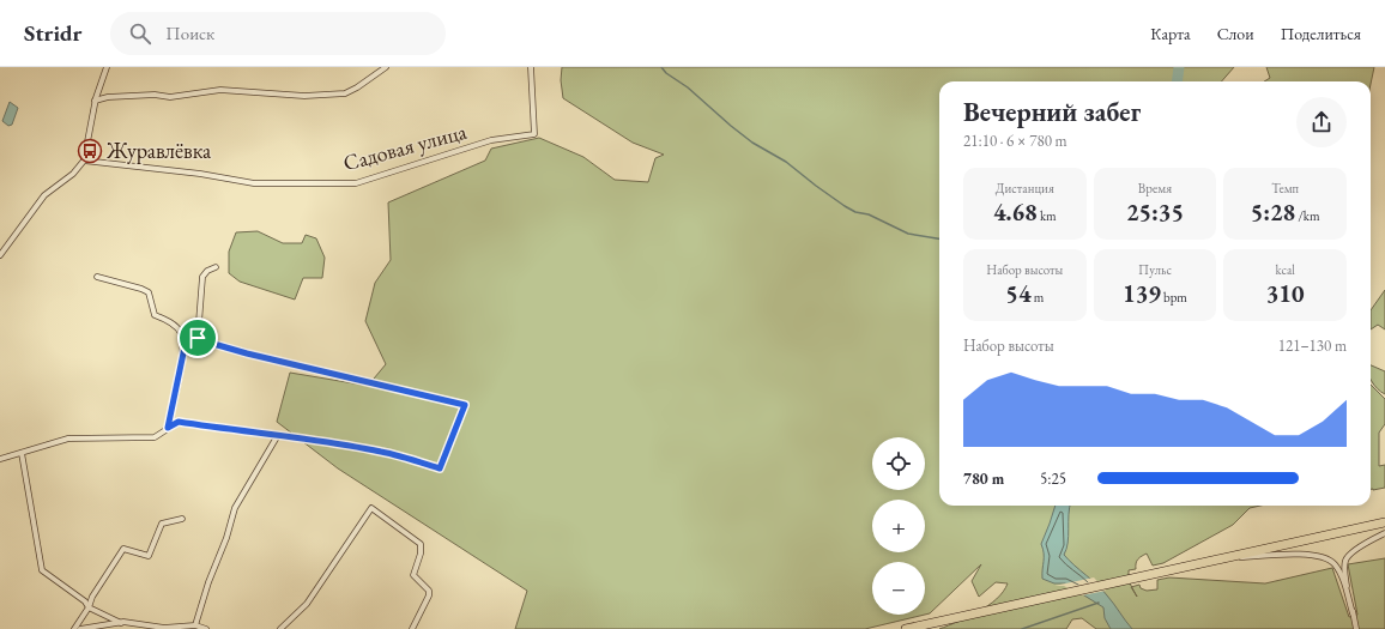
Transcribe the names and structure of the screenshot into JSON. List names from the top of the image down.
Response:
{
  "streets": {
    "street": ["Садовая улица"]
  },
  "places": {
    "bus stop": ["Журавлёвка"]
  },
  "page": {
    "header": "Stridr",
    "search": "Поиск",
    "nav": ["Карта", "Слои", "Поделиться"],
    "heading": ["Вечерний забег", "21:10 · 6 × 780 m"],
    "stats": [
      ["Дистанция", "4.68 km"],
      ["Время", "25:35"],
      ["Темп", "5:28 /km"],
      ["Набор высоты", "54 m"],
      ["Пульс", "139 bpm"],
      ["kcal", "310"]
    ],
    "chart": ["Набор высоты", "121–130 m"],
    "map_buttons": ["+", "−"],
    "list": [
      {
        "name": "780 m",
        "note": "5:25"
      }
    ]
  }
}
